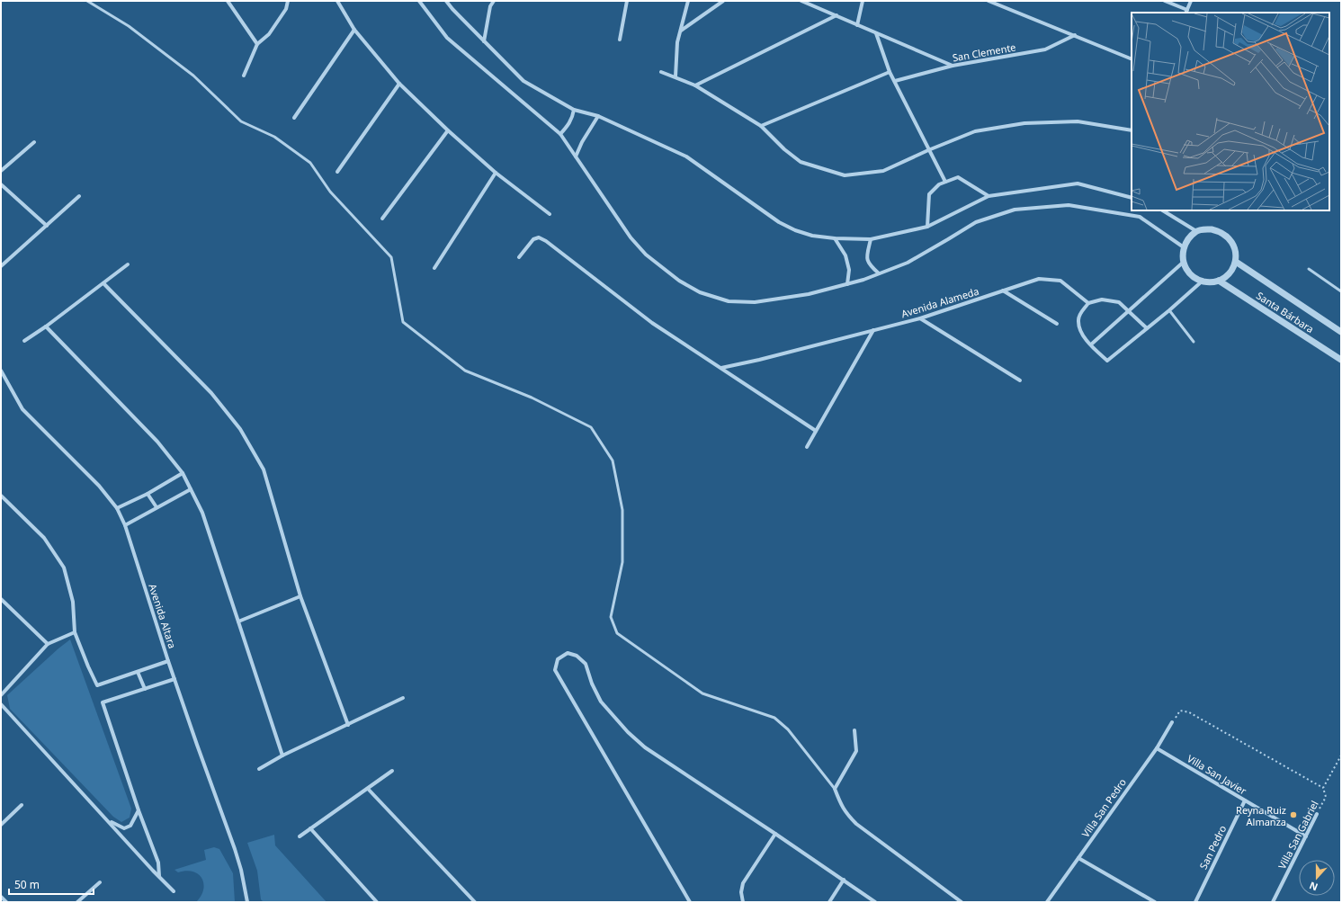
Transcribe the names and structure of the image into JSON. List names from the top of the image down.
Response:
{
  "streets": {
    "street": [
      "San Clemente",
      "Avenida Alameda",
      "Santa Bárbara",
      "Avenida Altara",
      "Villa San Javier",
      "Villa San Pedro",
      "Villa San Gabriel",
      "San Pedro"
    ]
  },
  "crossings": [
    ["Villa San Javier", "Villa San Pedro"],
    ["Villa San Javier", "Villa San Gabriel"],
    ["Villa San Javier", "San Pedro"]
  ],
  "places": ["Reyna Ruiz Almanza"],
  "scale_bar": "50 m",
  "north": "bottom"
}
